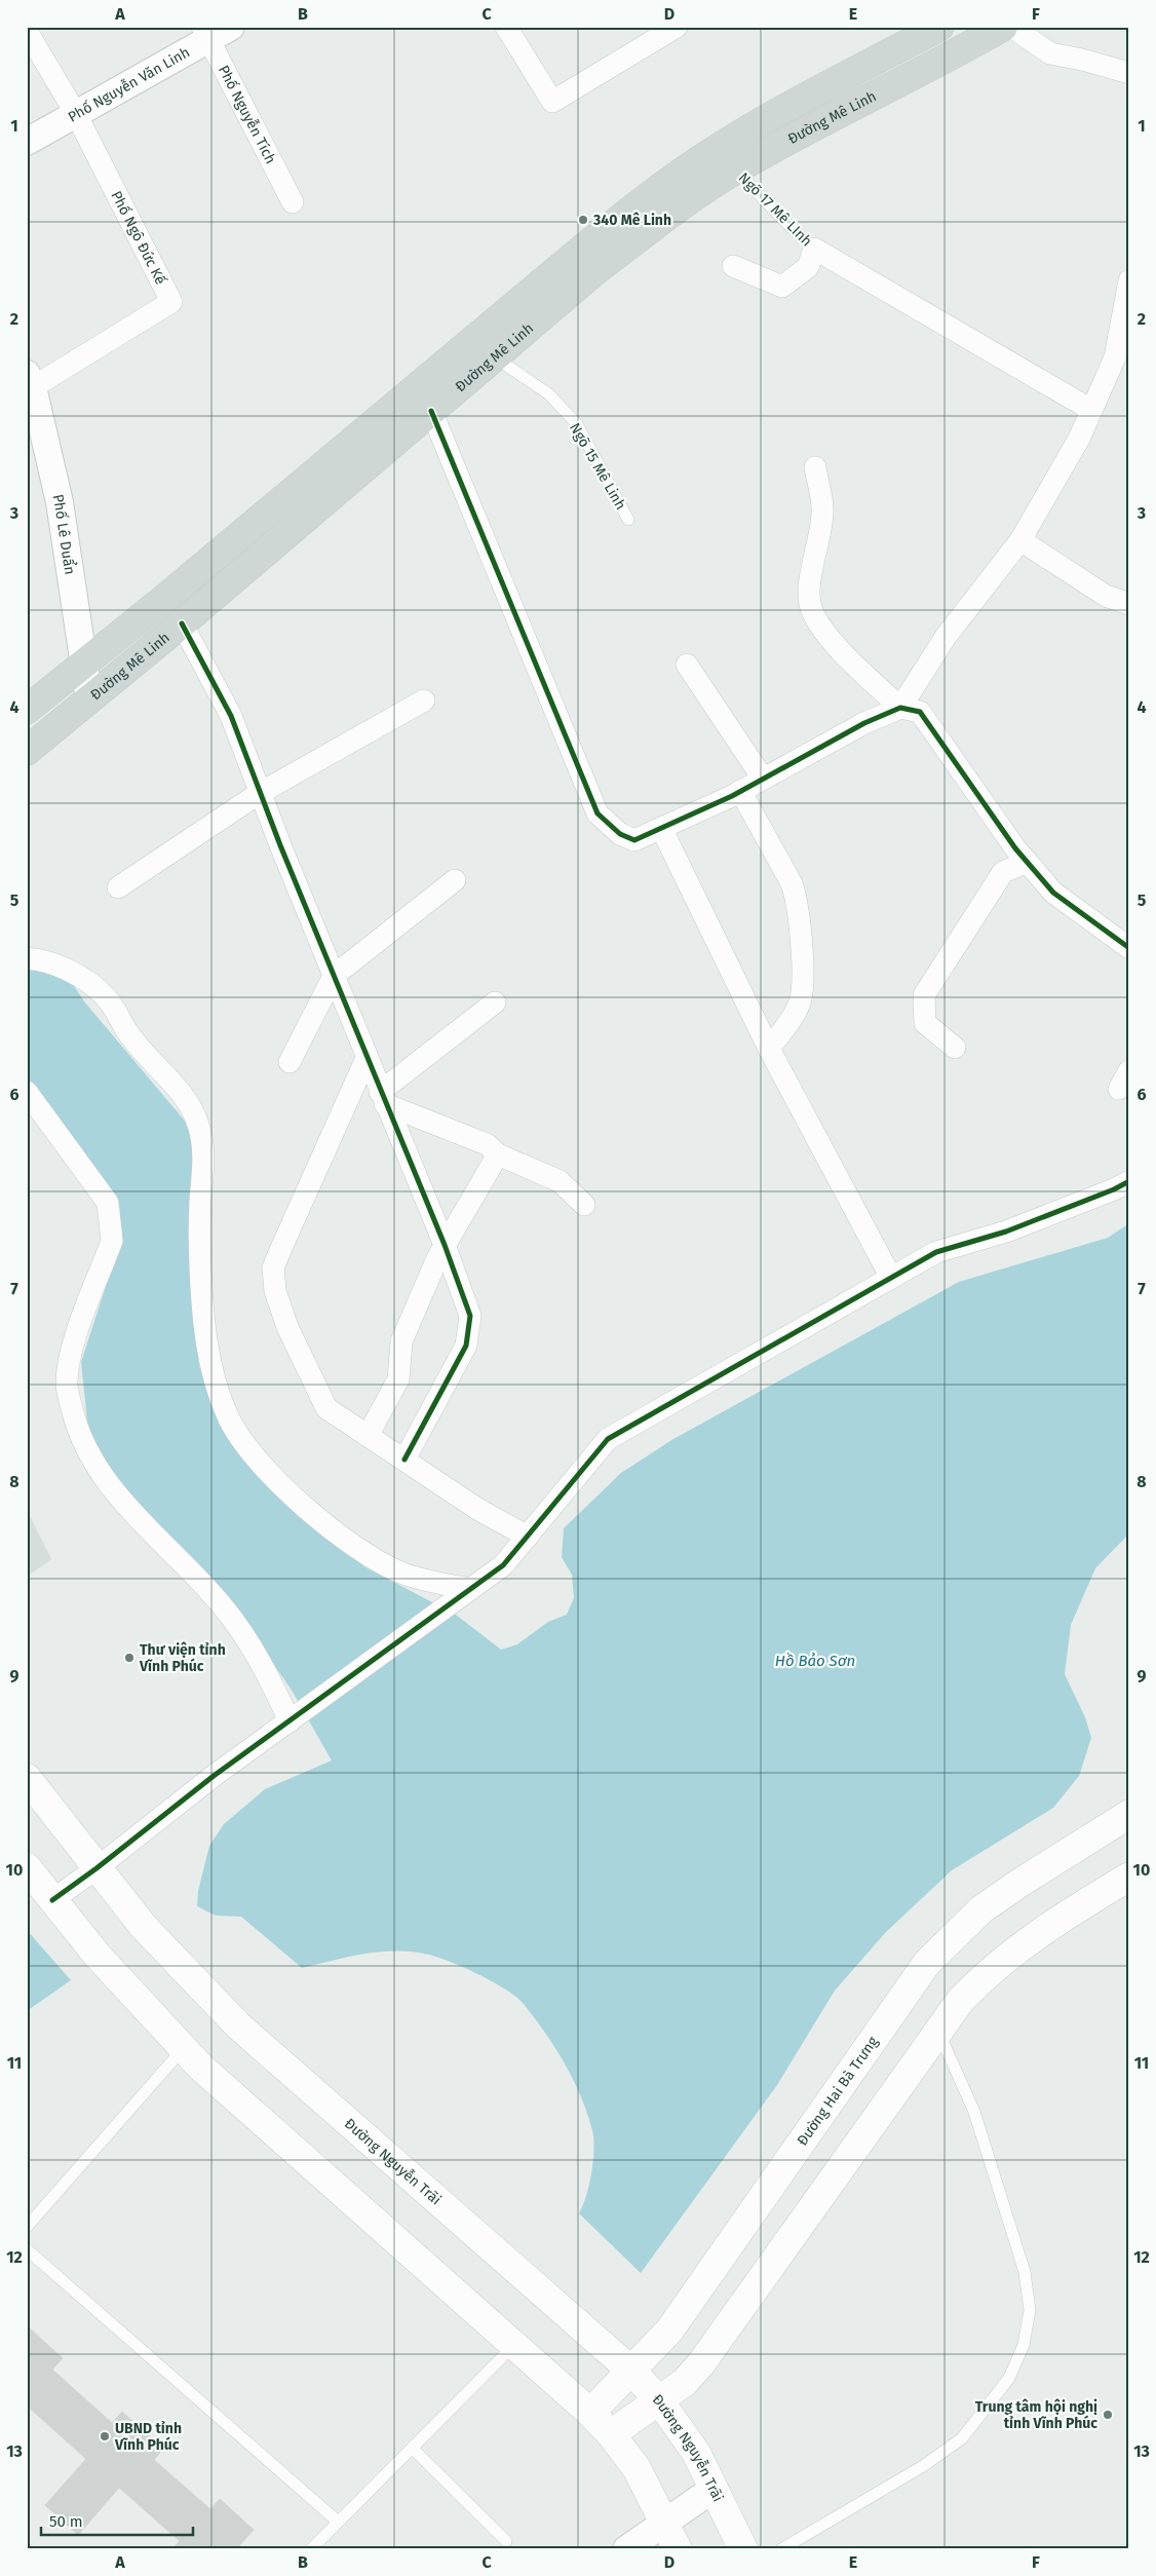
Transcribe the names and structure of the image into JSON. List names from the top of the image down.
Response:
{
  "streets": {
    "main road": ["Đường Mê Linh", "Đường Hai Bà Trưng", "Đường Nguyễn Trãi"],
    "street": [
      "Phố Nguyễn Văn Linh",
      "Phố Nguyễn Tích",
      "Phố Ngô Đức Kế",
      "Phố Lê Duẩn"
    ],
    "lane": ["Ngõ 17 Mê LInh", "Ngõ 15 Mê Linh"]
  },
  "crossings": [
    ["Phố Nguyễn Văn Linh", "Phố Nguyễn Tích"],
    ["Phố Nguyễn Văn Linh", "Phố Ngô Đức Kế"],
    ["Đường Mê Linh", "Ngõ 17 Mê LInh"],
    ["Đường Mê Linh", "Ngõ 15 Mê Linh"],
    ["Đường Mê Linh", "Phố Lê Duẩn"],
    ["Phố Ngô Đức Kế", "Phố Lê Duẩn"],
    ["Đường Hai Bà Trưng", "Đường Nguyễn Trãi"]
  ],
  "water": ["Hồ Bảo Sơn"],
  "places": [
    "340 Mê Linh",
    "Thư viện tỉnh Vĩnh Phúc",
    "Trung tâm hội nghị tỉnh Vĩnh Phúc",
    "UBND tỉnh Vĩnh Phúc"
  ],
  "scale_bar": "50 m",
  "grid": {
    "columns": [
      "A",
      "B",
      "C",
      "D",
      "E",
      "F"
    ],
    "rows": [
      "1",
      "2",
      "3",
      "4",
      "5",
      "6",
      "7",
      "8",
      "9",
      "10",
      "11",
      "12",
      "13"
    ]
  }
}
